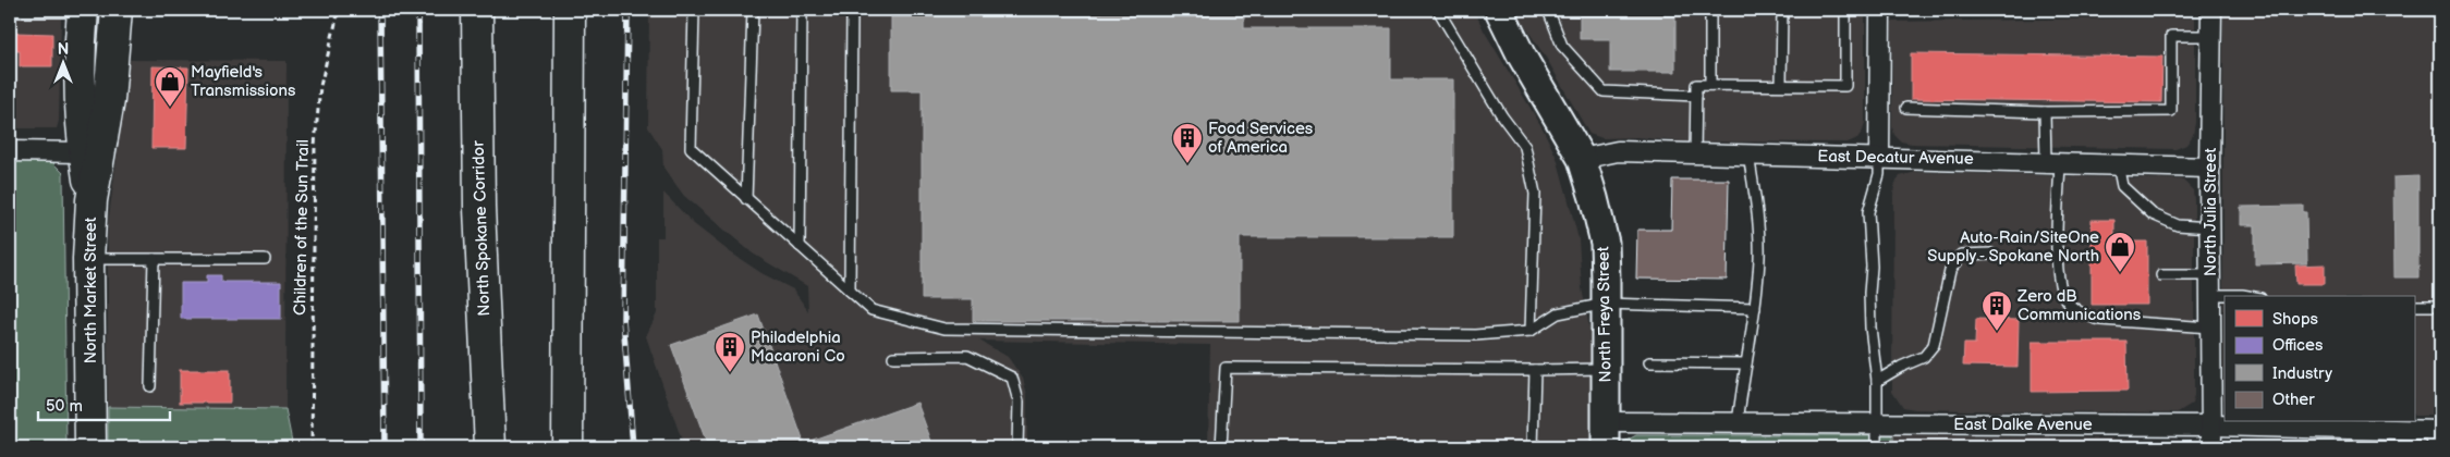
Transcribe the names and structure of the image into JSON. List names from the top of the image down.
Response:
{
  "streets": {
    "main road": ["North Spokane Corridor", "North Market Street"],
    "street": [
      "East Decatur Avenue",
      "North Julia Street",
      "North Freya Street",
      "East Dalke Avenue"
    ],
    "path": ["Children of the Sun Trail"]
  },
  "crossings": [
    ["East Decatur Avenue", "North Julia Street"],
    ["East Decatur Avenue", "North Freya Street"],
    ["North Julia Street", "East Dalke Avenue"],
    ["North Freya Street", "East Dalke Avenue"]
  ],
  "places": {
    "shop": ["Mayfield's Transmissions", "Auto-Rain/SiteOne Supply - Spokane North"],
    "building": ["Food Services of America", "Zero dB Communications", "Philadelphia Macaroni Co"]
  },
  "legend": [
    "Shops",
    "Offices",
    "Industry",
    "Other"
  ],
  "scale_bar": "50 m",
  "north": "top"
}
